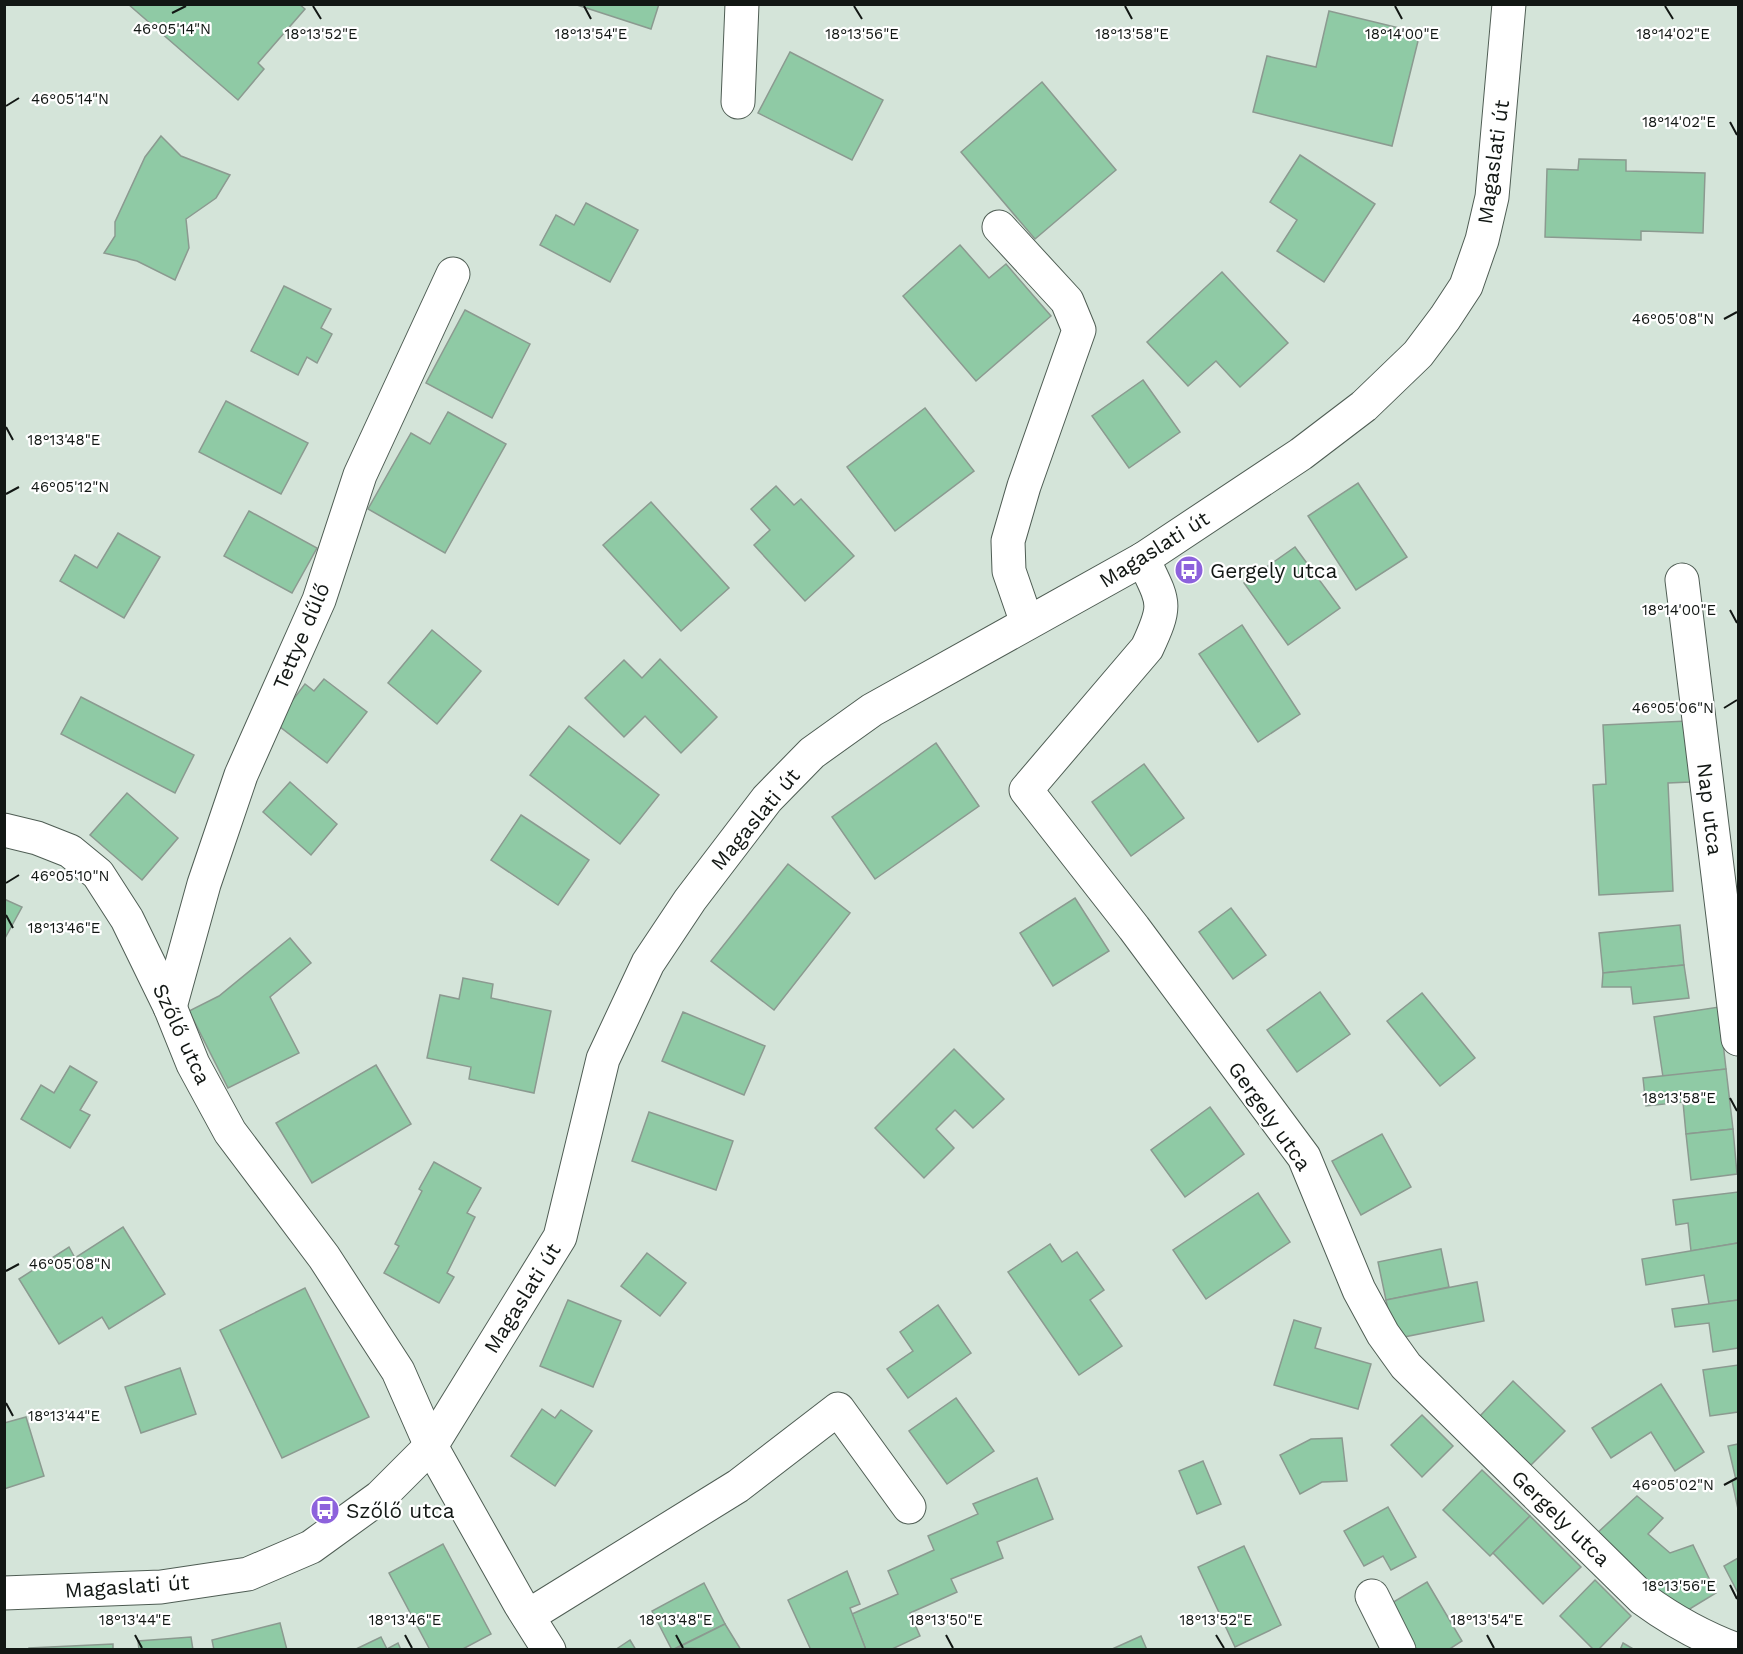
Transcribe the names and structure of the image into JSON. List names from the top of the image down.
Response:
{
  "streets": {
    "street": [
      "Magaslati út",
      "Tettye dűlő",
      "Nap utca",
      "Szőlő utca",
      "Gergely utca"
    ]
  },
  "crossings": [
    ["Magaslati út", "Szőlő utca"],
    ["Magaslati út", "Gergely utca"],
    ["Tettye dűlő", "Szőlő utca"]
  ],
  "places": {
    "bus stop": ["Gergely utca", "Szőlő utca"]
  },
  "coordinates": [
    "46°05'14\"N",
    "18°13'52\"E",
    "18°13'54\"E",
    "18°13'56\"E",
    "18°13'58\"E",
    "18°14'00\"E",
    "18°14'02\"E",
    "46°05'08\"N",
    "18°13'48\"E",
    "46°05'12\"N",
    "46°05'06\"N",
    "46°05'10\"N",
    "18°13'46\"E",
    "18°13'44\"E",
    "46°05'02\"N",
    "18°13'50\"E"
  ]
}
